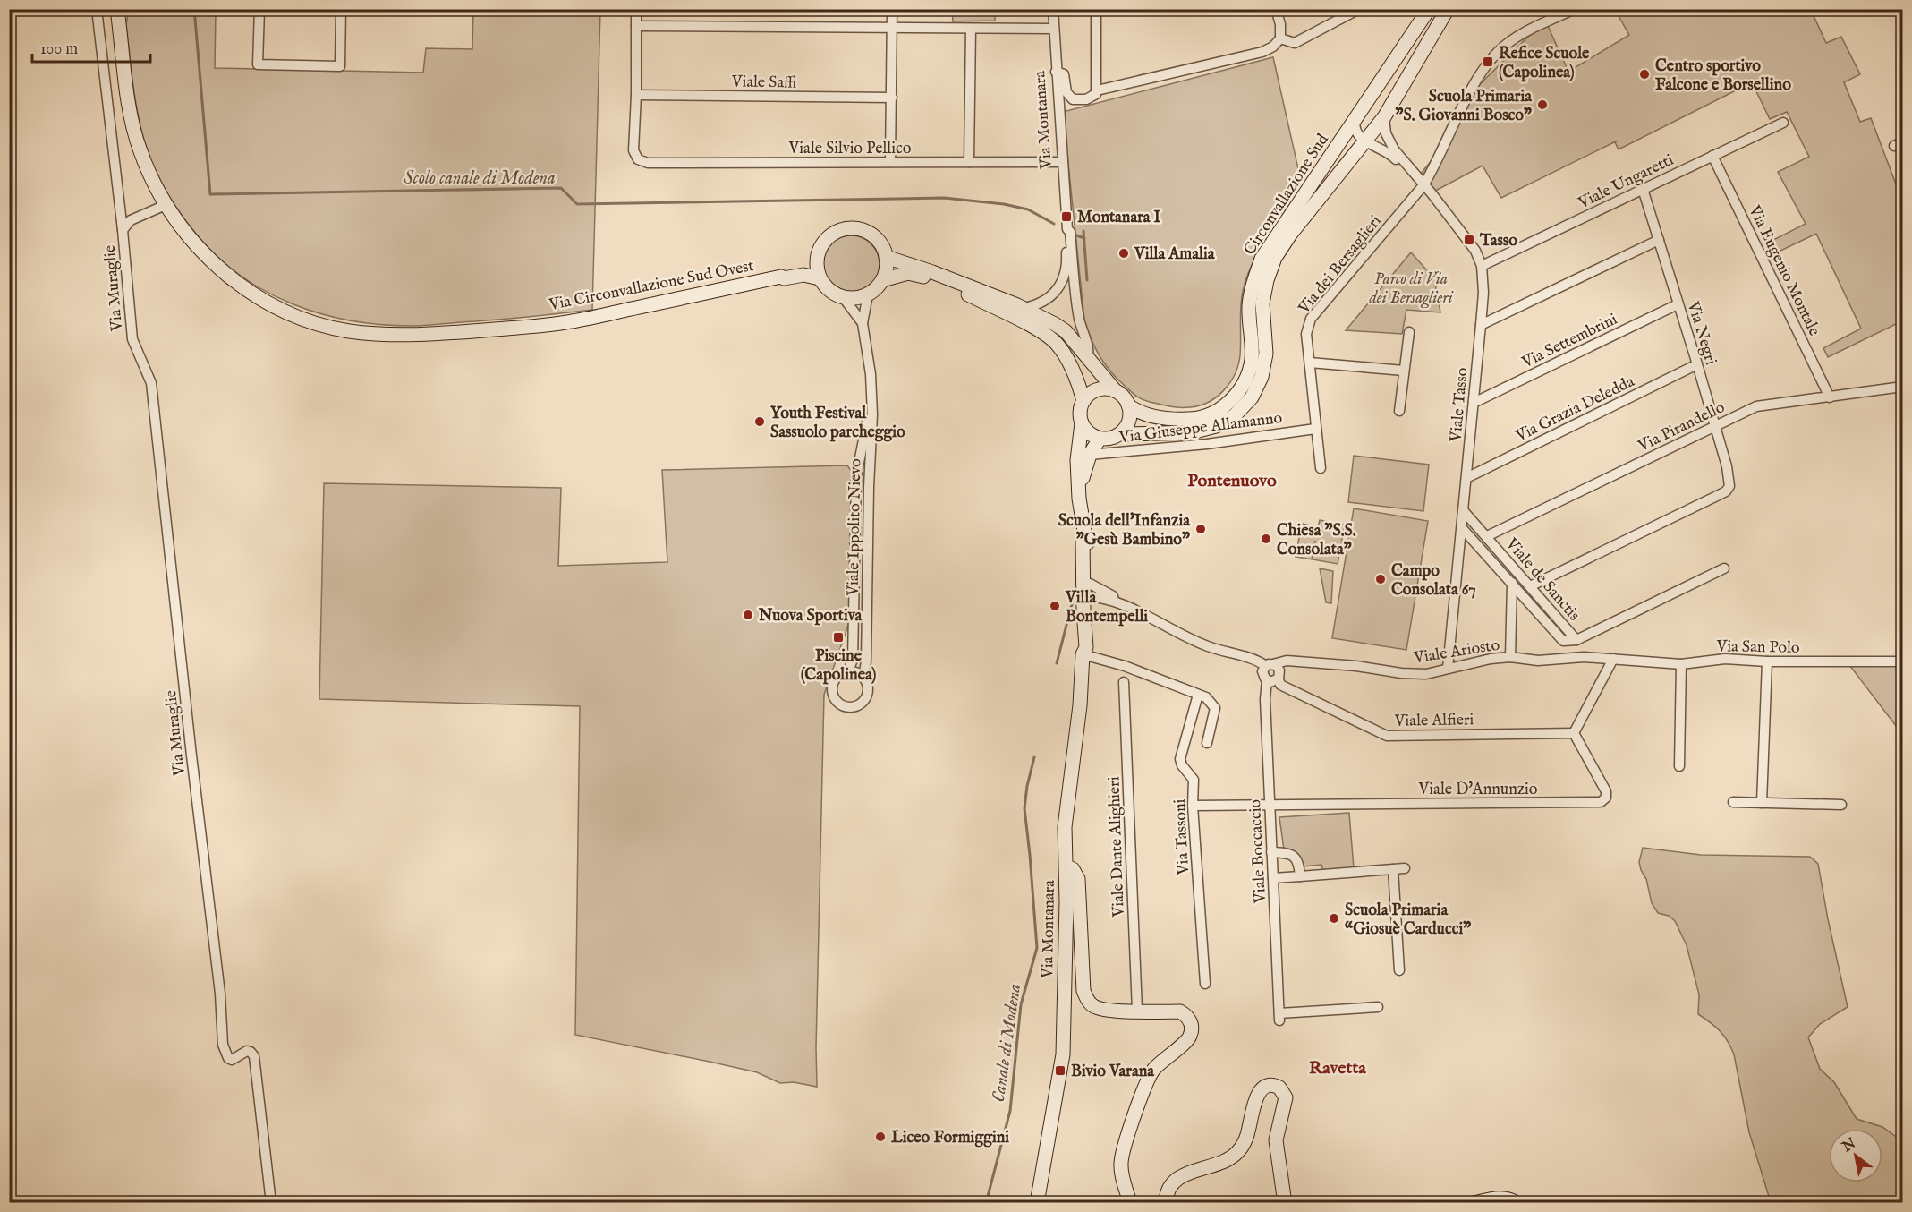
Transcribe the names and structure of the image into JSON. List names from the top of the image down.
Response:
{
  "streets": {
    "main road": ["Via Montanara", "Circonvallazione Sud", "Via Circonvallazione Sud Ovest"],
    "street": [
      "Viale Saffi",
      "Viale Silvio Pellico",
      "Viale Ungaretti",
      "Via dei Bersaglieri",
      "Via Eugenio Montale",
      "Via Muraglie",
      "Via Negri",
      "Via Settembrini",
      "Viale Tasso",
      "Via Grazia Deledda",
      "Via Pirandello",
      "Via Giuseppe Allamanno",
      "Viale Ippolito Nievo",
      "Viale de Sanctis",
      "Via San Polo",
      "Viale Ariosto",
      "Viale Alfieri",
      "Viale D'Annunzio",
      "Via Tassoni",
      "Viale Dante Alighieri",
      "Viale Boccaccio"
    ]
  },
  "crossings": [
    ["Viale Saffi", "Viale Silvio Pellico"],
    ["Via Montanara", "Viale Silvio Pellico"],
    ["Via Montanara", "Circonvallazione Sud"],
    ["Via Montanara", "Via Giuseppe Allamanno"],
    ["Viale Ungaretti", "Via Eugenio Montale"],
    ["Viale Ungaretti", "Via Negri"],
    ["Viale Ungaretti", "Viale Tasso"],
    ["Circonvallazione Sud", "Via Circonvallazione Sud Ovest"],
    ["Circonvallazione Sud", "Viale Tasso"],
    ["Circonvallazione Sud", "Viale Ippolito Nievo"],
    ["Via dei Bersaglieri", "Viale Tasso"],
    ["Via dei Bersaglieri", "Via Giuseppe Allamanno"],
    ["Via Eugenio Montale", "Via Pirandello"],
    ["Via Circonvallazione Sud Ovest", "Via Muraglie"],
    ["Via Circonvallazione Sud Ovest", "Viale Ippolito Nievo"],
    ["Via Negri", "Via Settembrini"],
    ["Via Negri", "Via Grazia Deledda"],
    ["Via Negri", "Via Pirandello"],
    ["Via Negri", "Viale de Sanctis"],
    ["Via Settembrini", "Viale Tasso"],
    ["Viale Tasso", "Via Grazia Deledda"],
    ["Viale Tasso", "Viale de Sanctis"],
    ["Viale Tasso", "Viale Ariosto"],
    ["Via Pirandello", "Viale de Sanctis"],
    ["Via San Polo", "Viale Ariosto"],
    ["Viale Ariosto", "Viale Alfieri"],
    ["Viale Ariosto", "Viale Boccaccio"],
    ["Viale Alfieri", "Viale D'Annunzio"],
    ["Viale Alfieri", "Viale Boccaccio"],
    ["Viale D'Annunzio", "Via Tassoni"],
    ["Viale D'Annunzio", "Viale Boccaccio"]
  ],
  "districts": ["Pontenuovo", "Ravetta"],
  "water": ["Scolo canale di Modena", "Canale di Modena"],
  "parks": ["Parco di Via dei Bersaglieri"],
  "places": {
    "transit": [
      "Refice Scuole (Capolinea)",
      "Montanara I",
      "Tasso",
      "Piscine (Capolinea)",
      "Bivio Varana"
    ],
    "other": [
      "Centro sportivo Falcone e Borsellino",
      "Scuola Primaria \"S. Giovanni Bosco\"",
      "Villa Amalia",
      "Youth Festival Sassuolo parcheggio",
      "Scuola dell'Infanzia \"Gesù Bambino\"",
      "Chiesa \"S.S. Consolata\"",
      "Campo Consolata 67",
      "Villa Bontempelli",
      "Nuova Sportiva",
      "Scuola Primaria “Giosuè Carducci”",
      "Liceo Formiggini"
    ]
  },
  "scale_bar": "100 m",
  "north": "top left"
}
